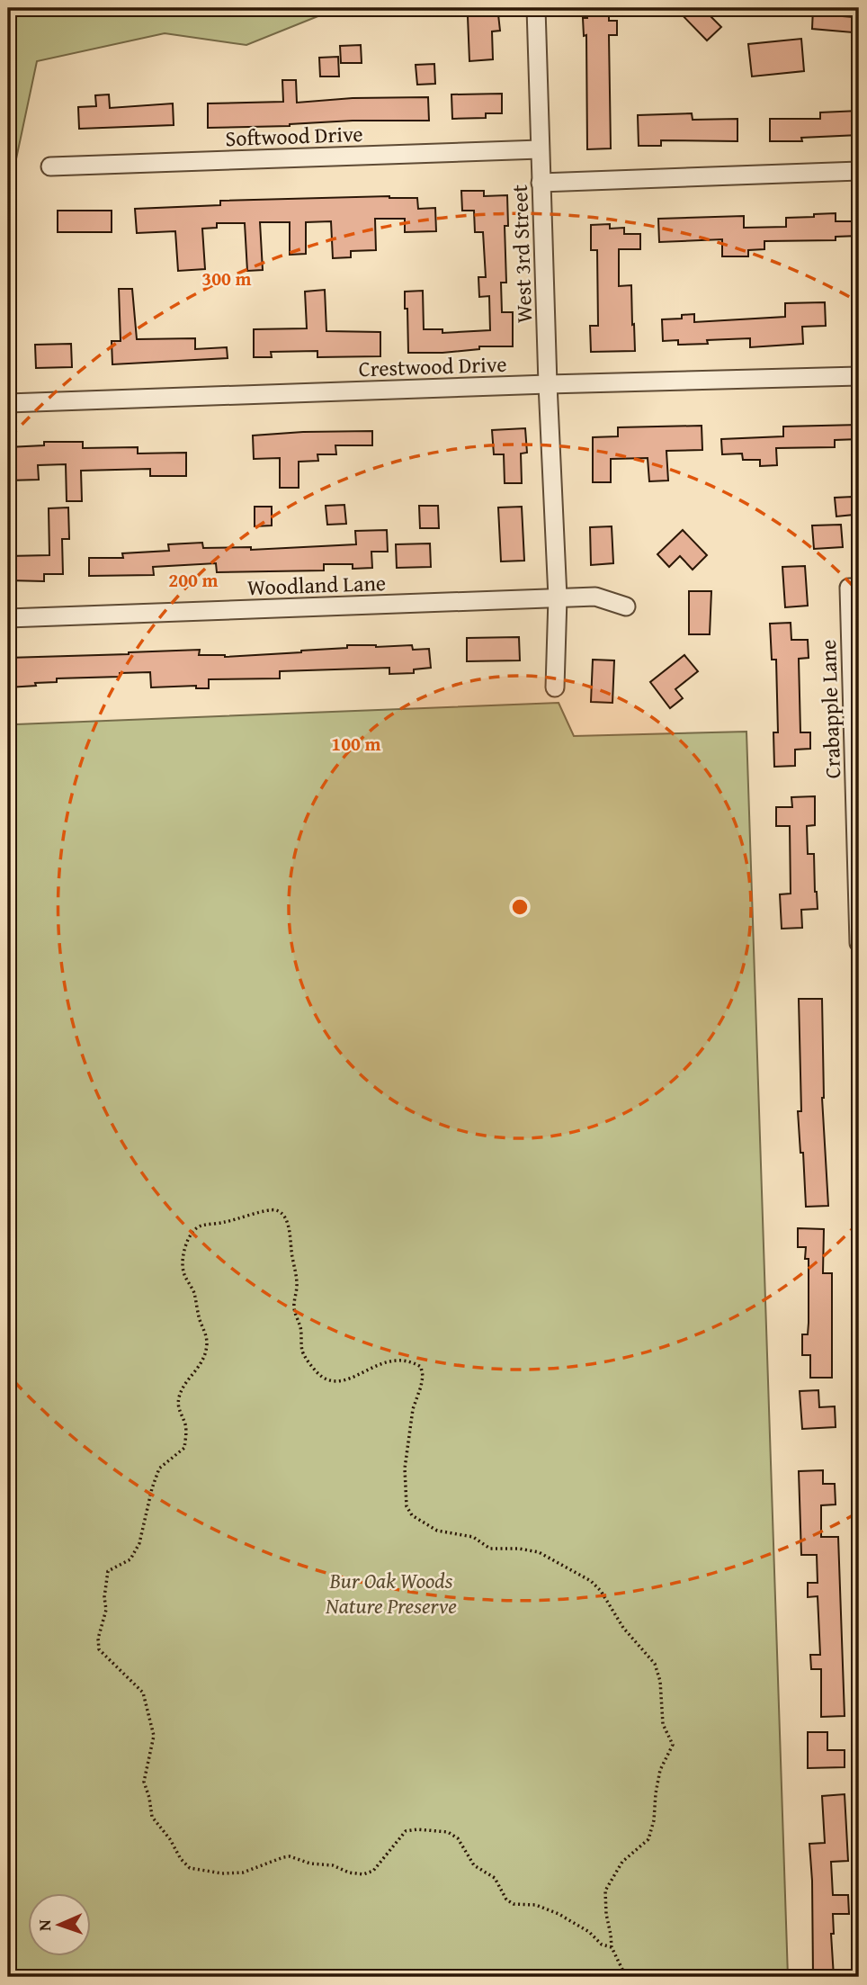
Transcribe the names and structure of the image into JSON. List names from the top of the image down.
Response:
{
  "streets": {
    "street": [
      "Softwood Drive",
      "West 3rd Street",
      "Crestwood Drive",
      "Woodland Lane",
      "Crabapple Lane"
    ]
  },
  "crossings": [
    ["Softwood Drive", "West 3rd Street"],
    ["West 3rd Street", "Crestwood Drive"],
    ["West 3rd Street", "Woodland Lane"]
  ],
  "parks": ["Bur Oak Woods Nature Preserve"],
  "north": "left",
  "rings": ["300 m", "200 m", "100 m"]
}
